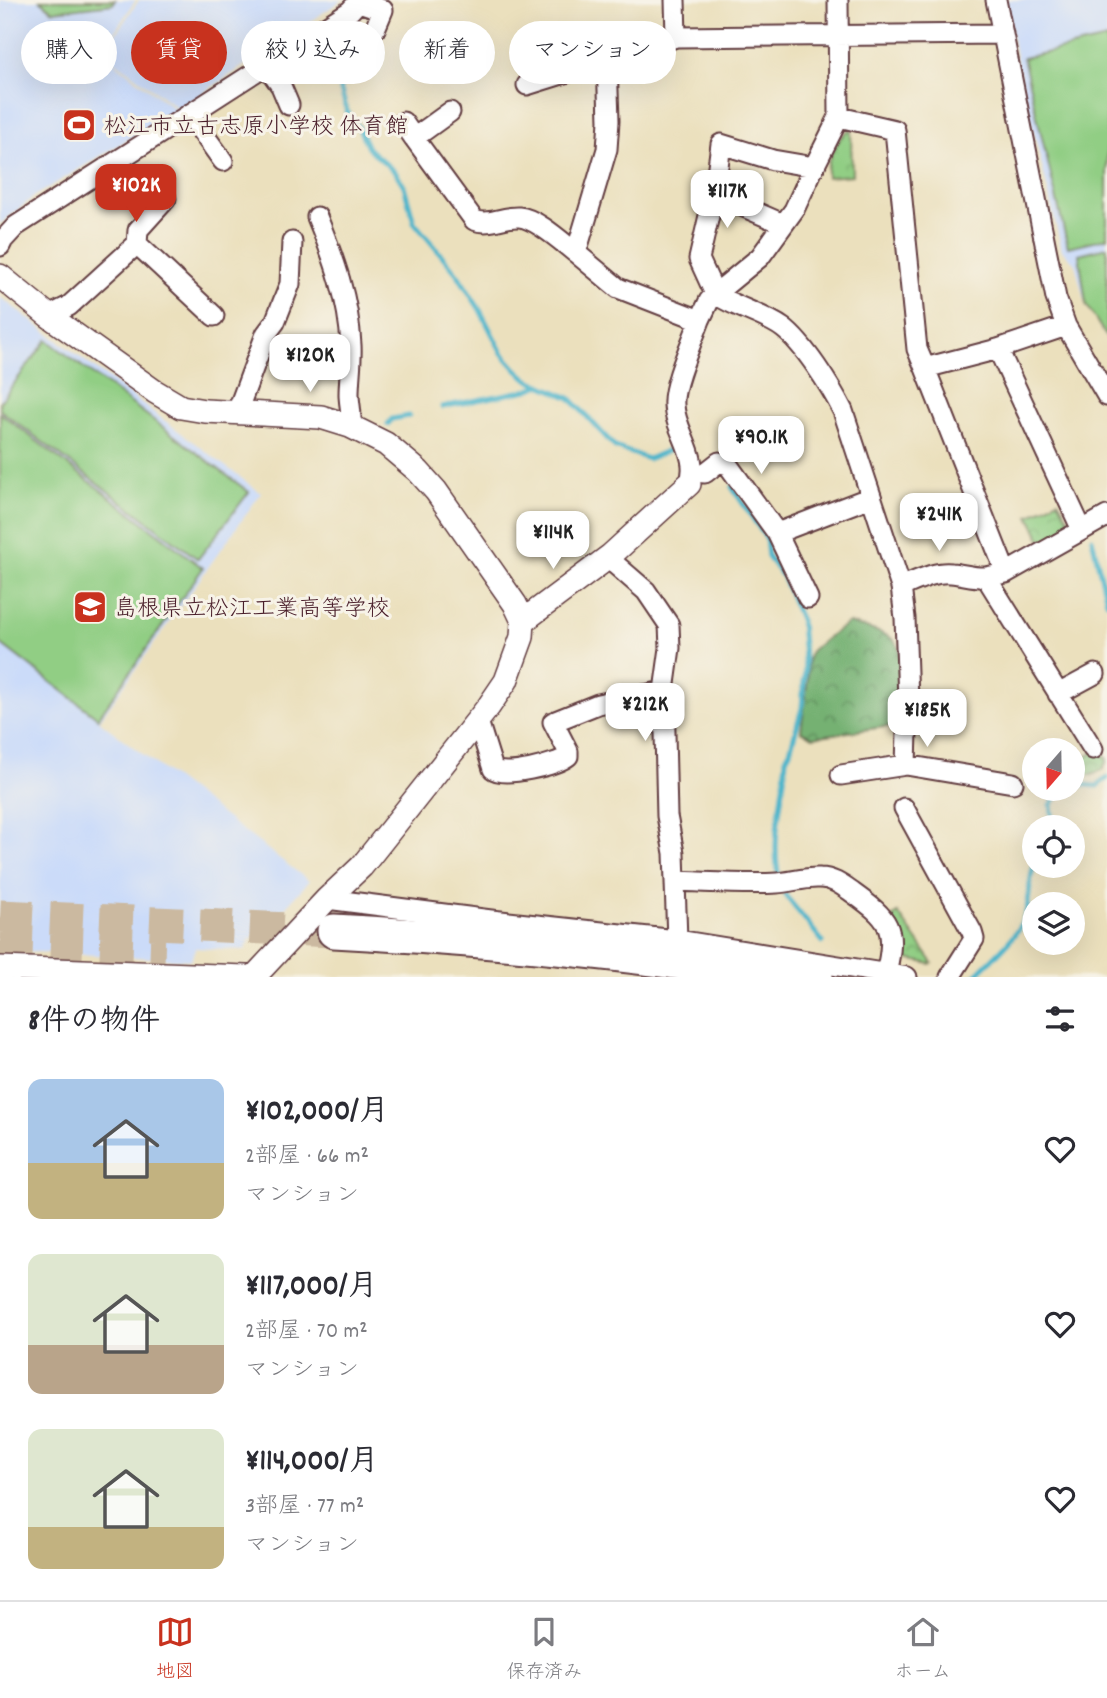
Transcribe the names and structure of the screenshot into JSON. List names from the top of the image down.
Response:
{
  "places": {
    "sports": ["松江市立古志原小学校 体育館"],
    "school or university": ["島根県立松江工業高等学校"]
  },
  "north": "bottom",
  "page": {
    "chip": [
      "購入",
      "賃貸",
      "絞り込み",
      "新着",
      "マンション"
    ],
    "price": [
      "¥102K",
      "¥117K",
      "¥120K",
      "¥90.1K",
      "¥241K",
      "¥114K",
      "¥212K",
      "¥185K"
    ],
    "heading": "8件の物件",
    "list": [
      {
        "name": "¥102,000/月",
        "note": "2部屋 · 66 m² · マンション"
      },
      {
        "name": "¥117,000/月",
        "note": "2部屋 · 70 m² · マンション"
      },
      {
        "name": "¥114,000/月",
        "note": "3部屋 · 77 m² · マンション"
      }
    ],
    "tabs": ["地図", "保存済み", "ホーム"]
  }
}
